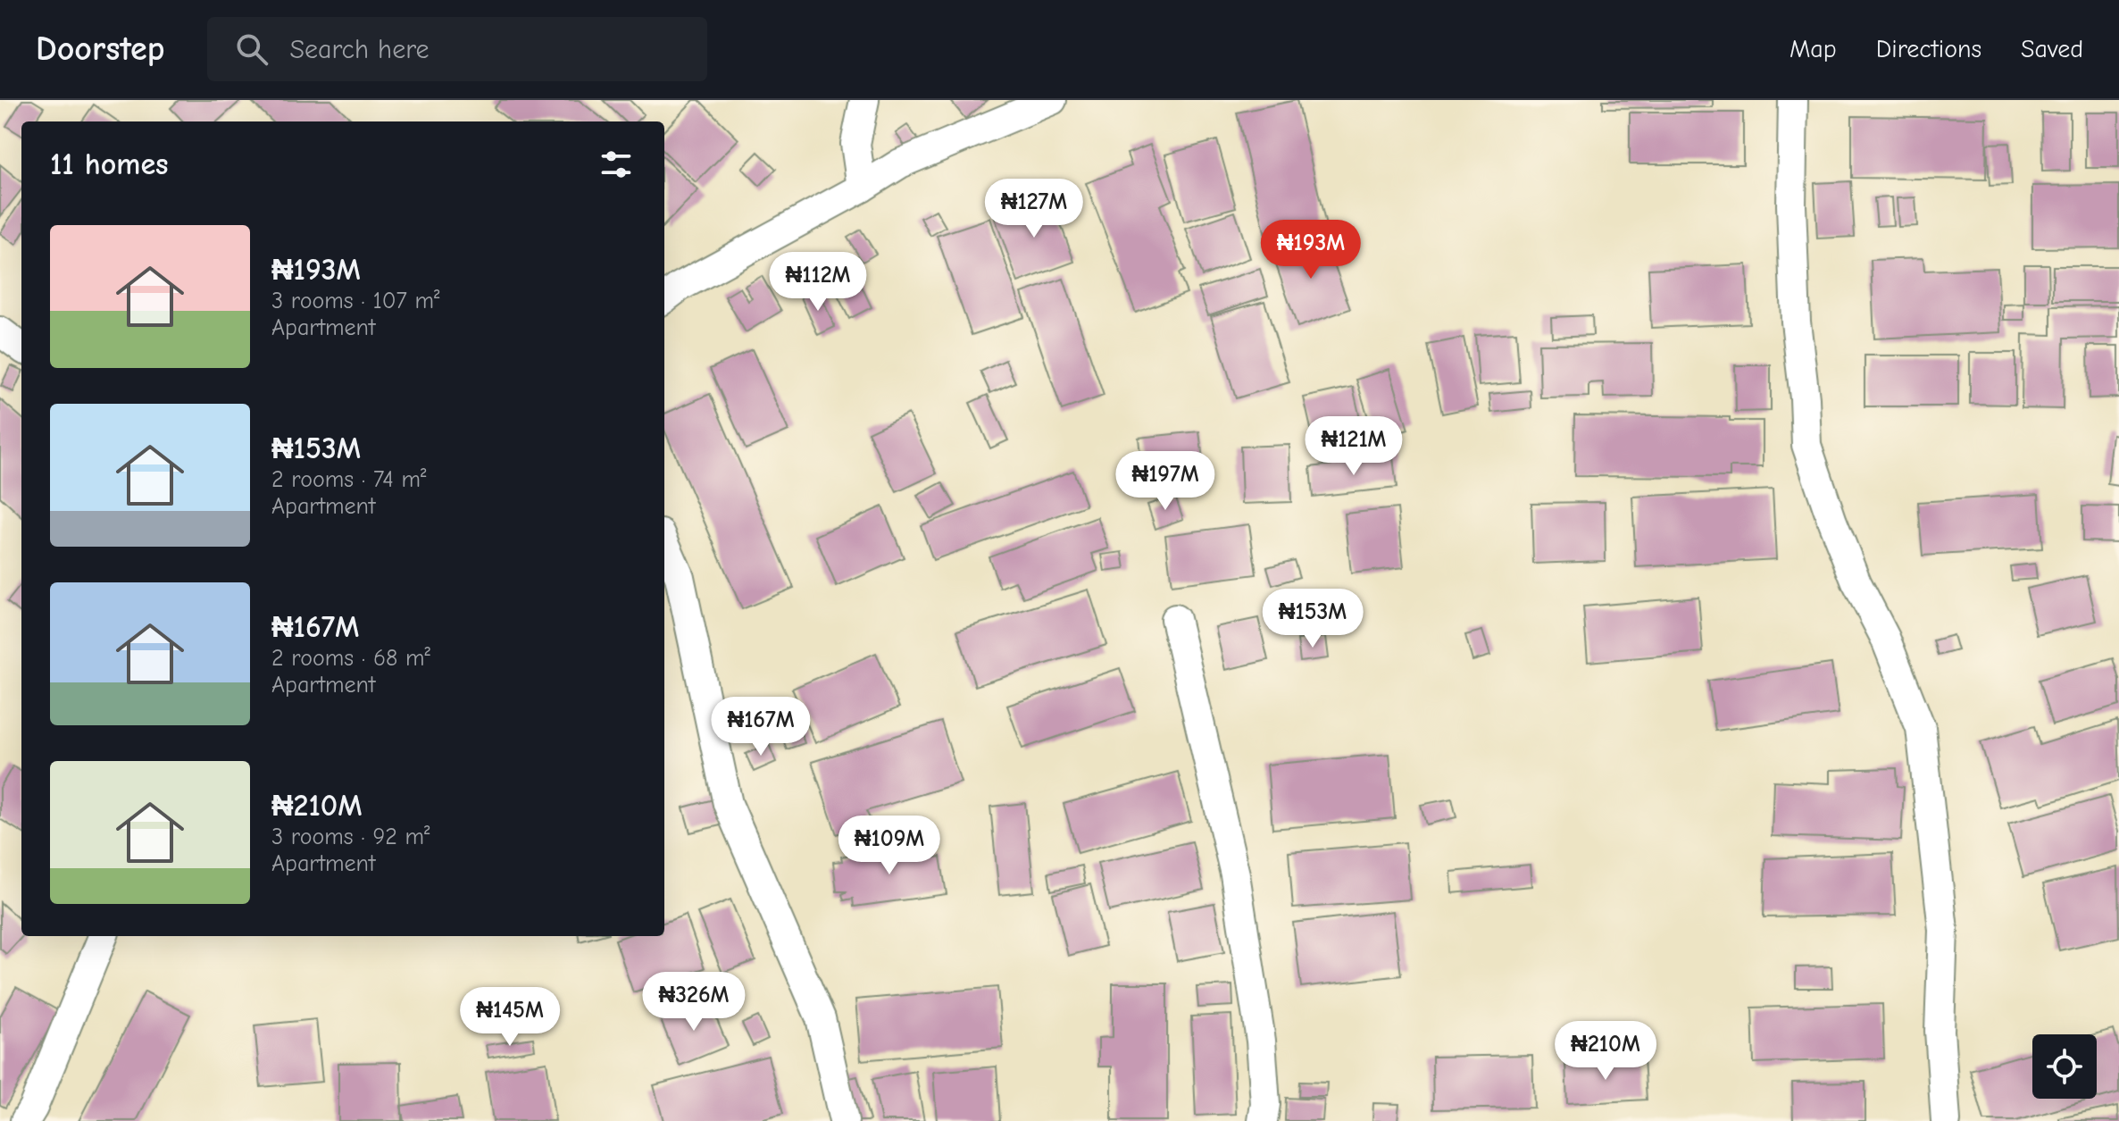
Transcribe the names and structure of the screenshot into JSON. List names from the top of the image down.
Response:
{
  "page": {
    "header": "Doorstep",
    "search": "Search here",
    "nav": ["Map", "Directions", "Saved"],
    "heading": "11 homes",
    "price": [
      "₦127M",
      "₦193M",
      "₦112M",
      "₦121M",
      "₦197M",
      "₦153M",
      "₦167M",
      "₦109M",
      "₦326M",
      "₦145M",
      "₦210M"
    ],
    "list": [
      {
        "name": "₦193M",
        "note": "3 rooms · 107 m² · Apartment"
      },
      {
        "name": "₦153M",
        "note": "2 rooms · 74 m² · Apartment"
      },
      {
        "name": "₦167M",
        "note": "2 rooms · 68 m² · Apartment"
      },
      {
        "name": "₦210M",
        "note": "3 rooms · 92 m² · Apartment"
      }
    ]
  }
}
